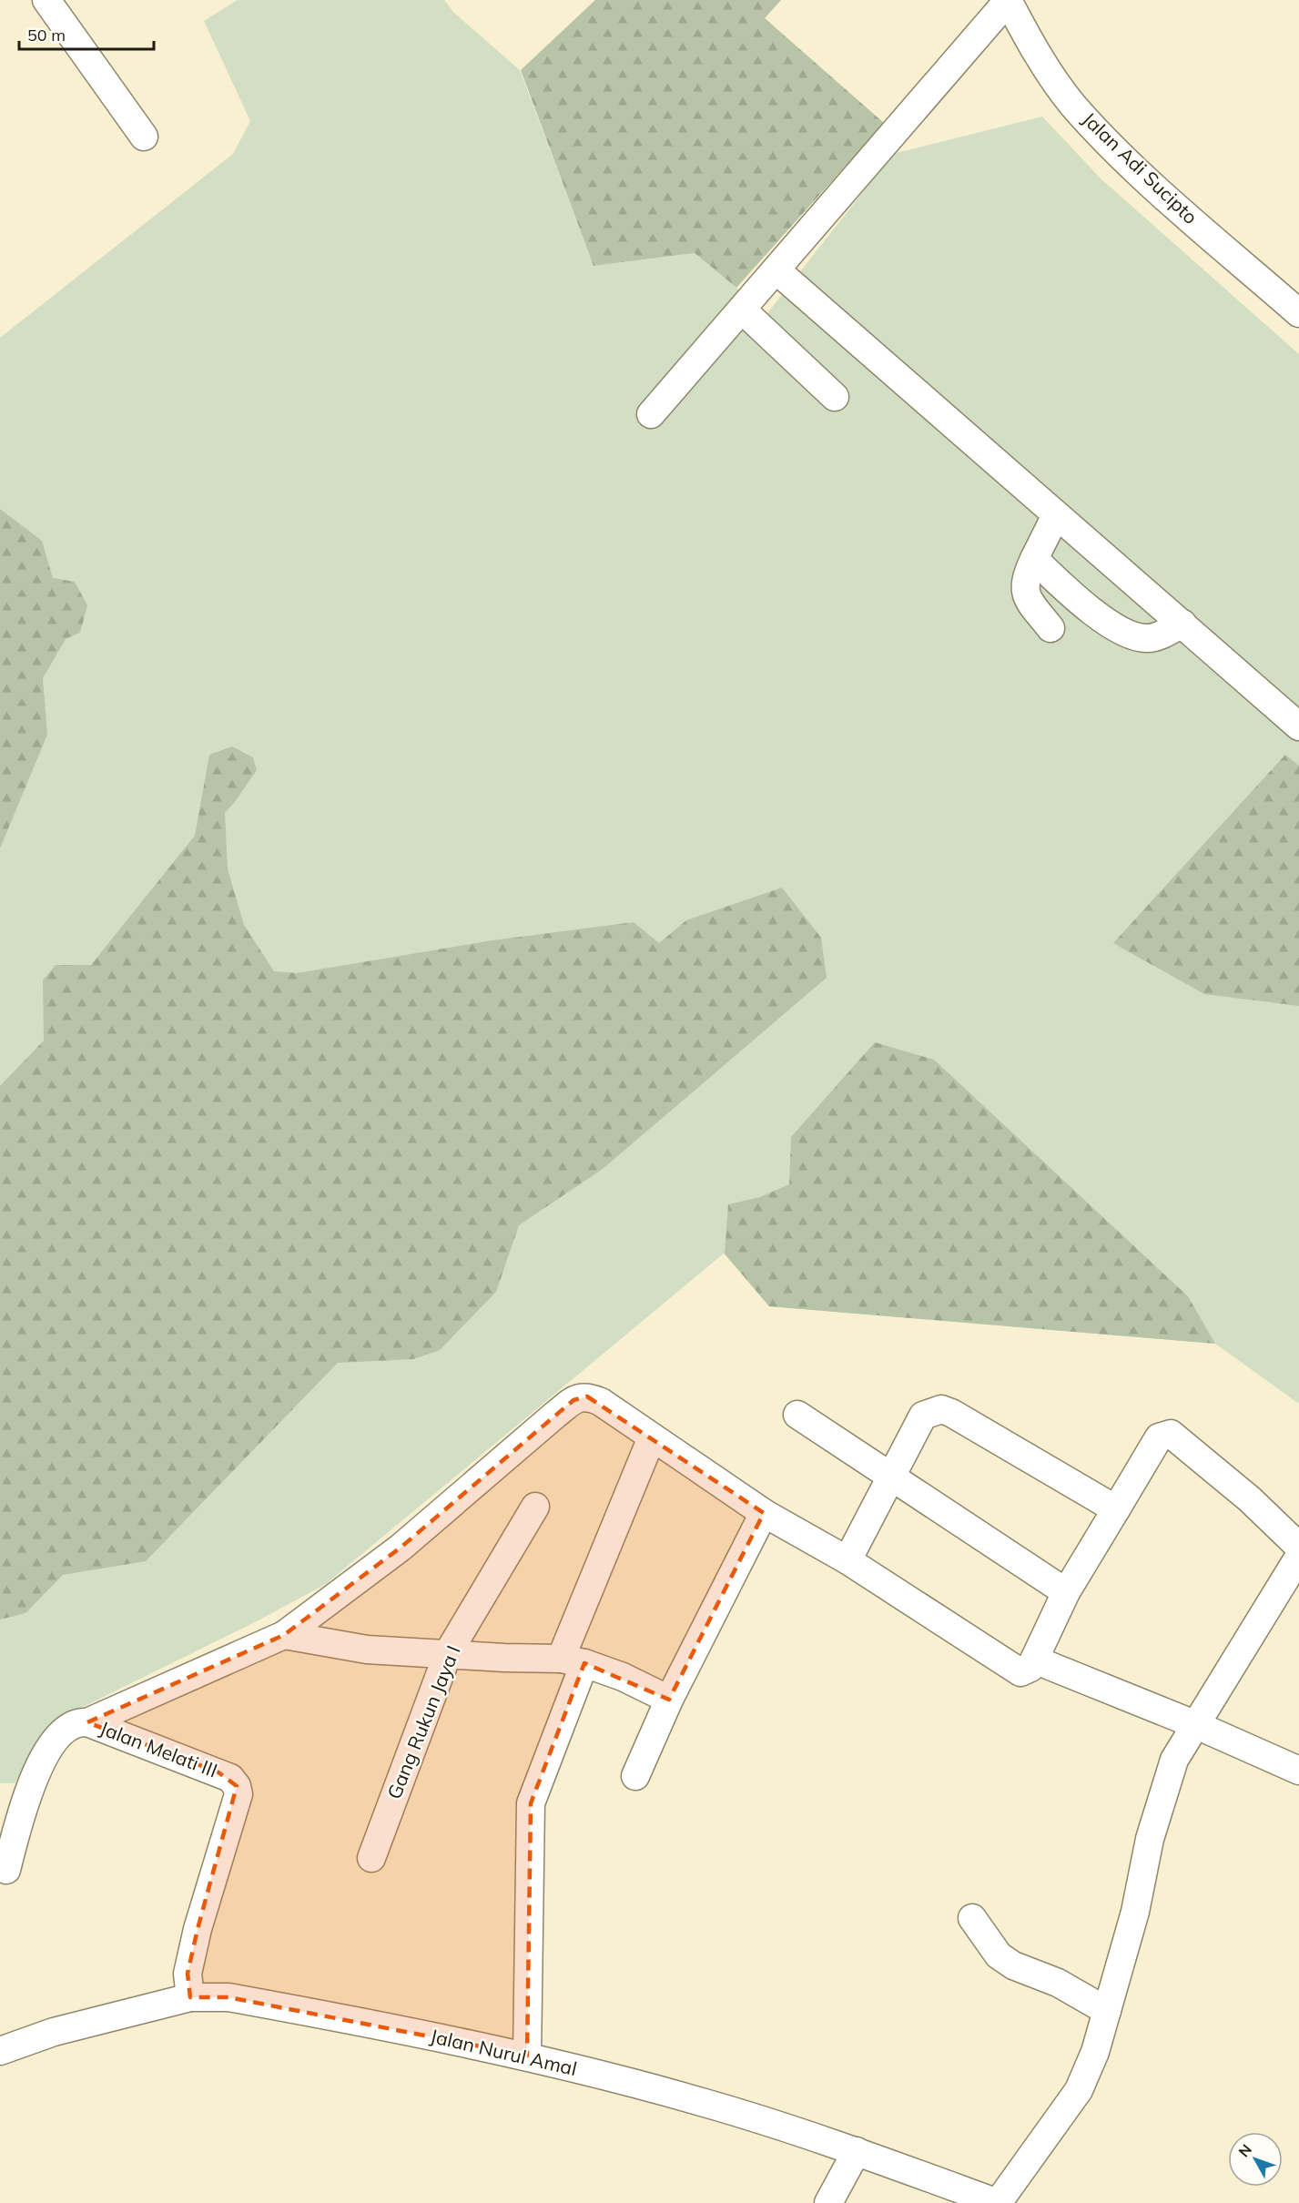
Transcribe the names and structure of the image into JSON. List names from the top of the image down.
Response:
{
  "streets": {
    "street": [
      "Jalan Adi Sucipto",
      "Gang Rukun Jaya I",
      "Jalan Melati III",
      "Jalan Nurul Amal"
    ]
  },
  "crossings": [
    ["Jalan Melati III", "Jalan Nurul Amal"]
  ],
  "scale_bar": "50 m",
  "north": "top left"
}
